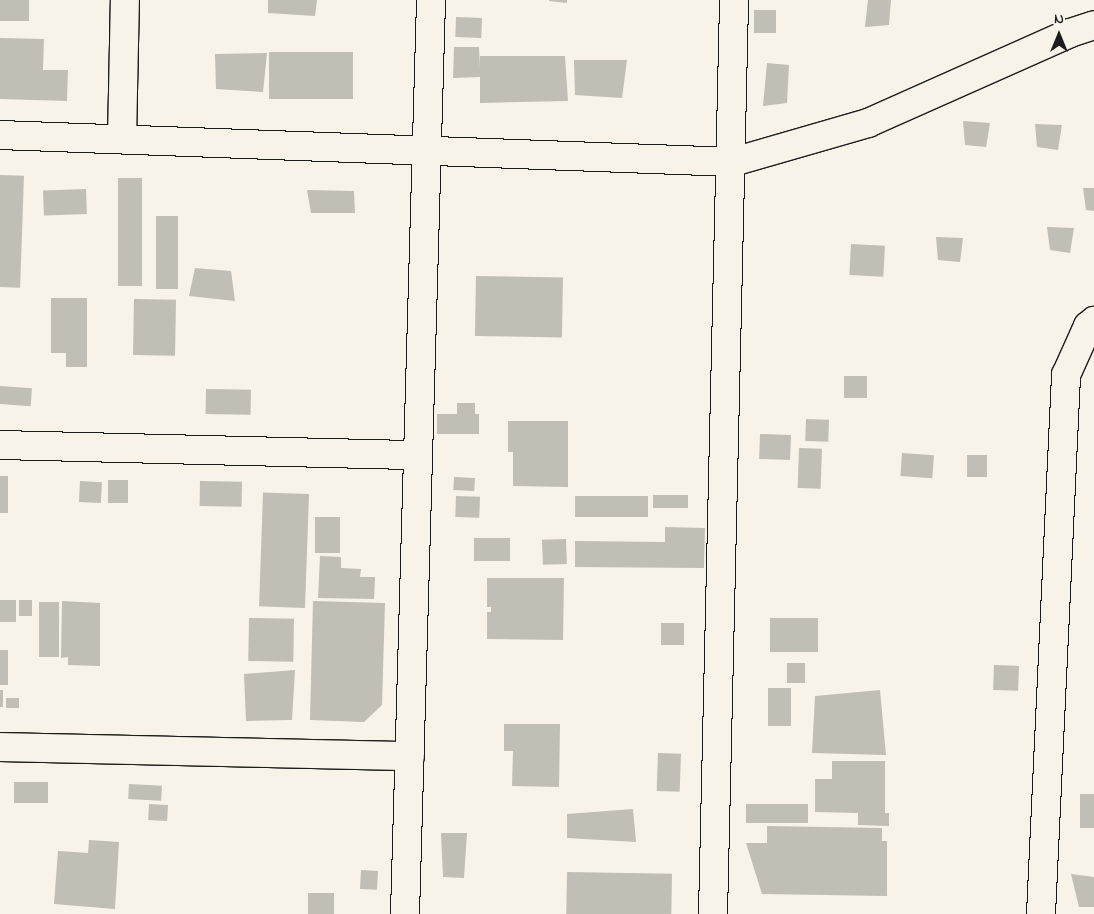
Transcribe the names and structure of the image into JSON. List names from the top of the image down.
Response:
{
  "north": "top"
}
